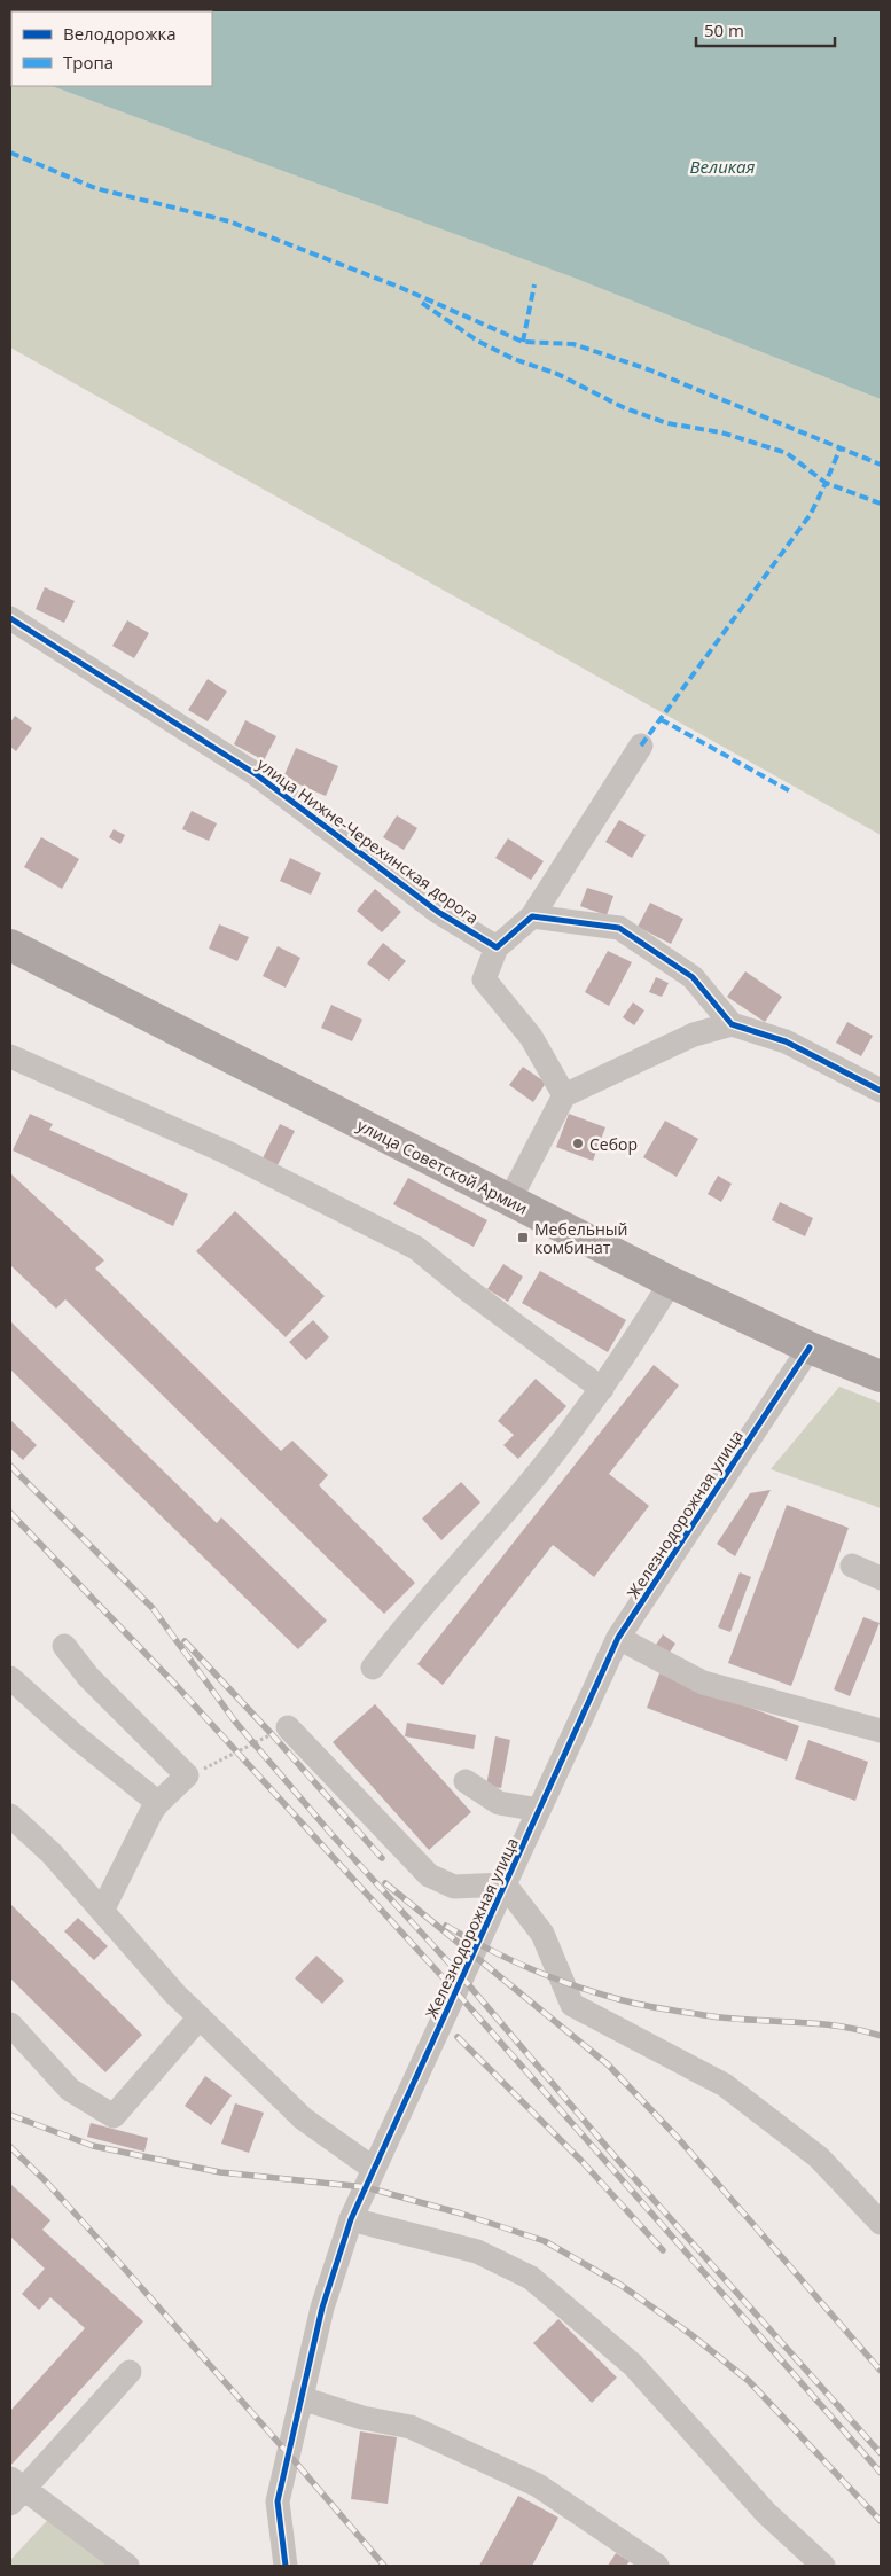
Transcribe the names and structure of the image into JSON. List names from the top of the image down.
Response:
{
  "streets": {
    "main road": ["улица Советской Армии"],
    "street": ["улица Нижне-Черехинская дорога", "Железнодорожная улица"]
  },
  "crossings": [
    ["улица Советской Армии", "Железнодорожная улица"]
  ],
  "water": ["Великая"],
  "places": {
    "other": ["Себор"],
    "transit": ["Мебельный комбинат"]
  },
  "legend": ["Велодорожка", "Тропа"],
  "scale_bar": "50 m"
}
